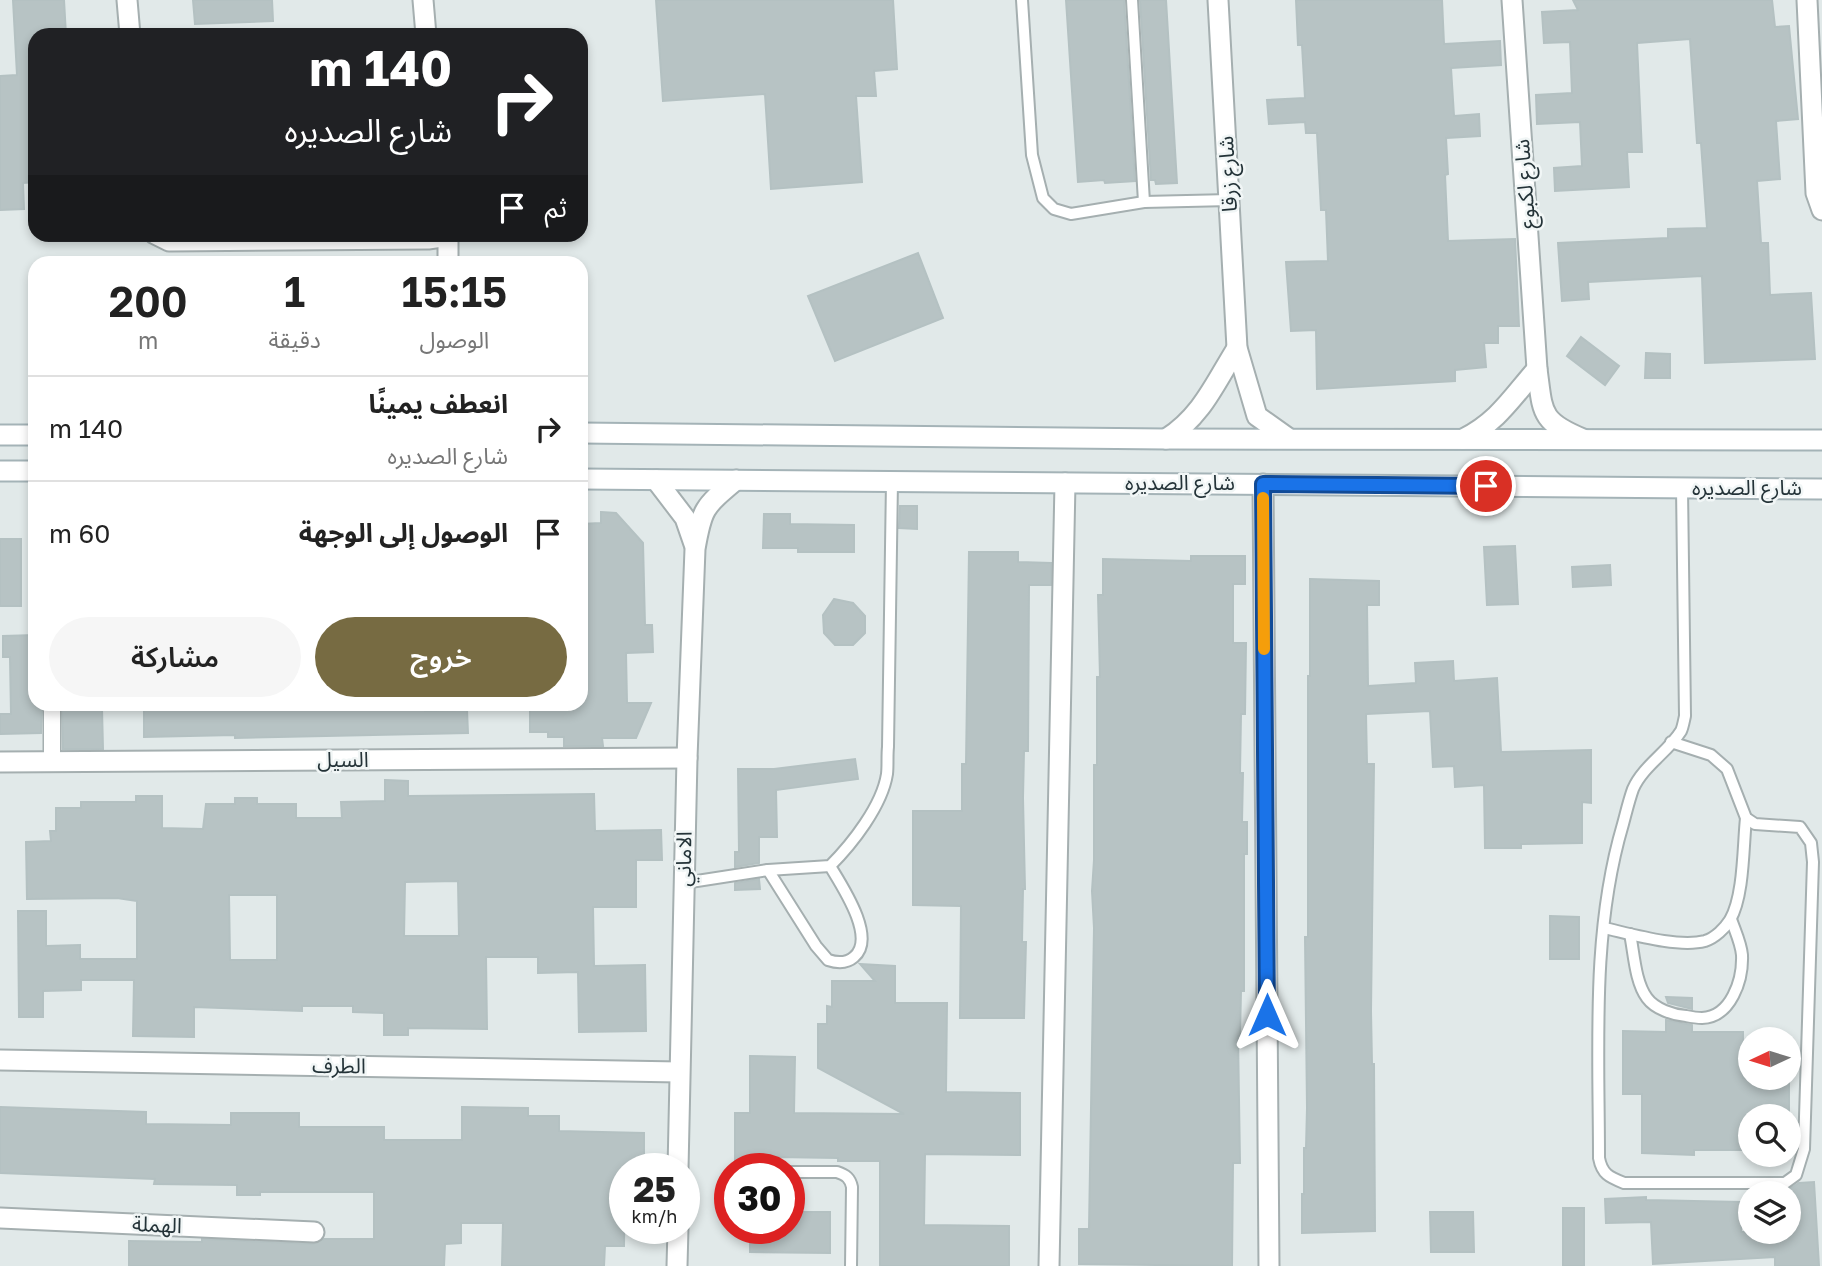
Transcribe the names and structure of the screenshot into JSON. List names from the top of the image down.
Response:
{
  "streets": {
    "street": [
      "شارع زرقا",
      "شارع لكبوع",
      "شارع الصديره",
      "السيل",
      "الاماني",
      "الطرف",
      "الهملة"
    ]
  },
  "crossings": [
    ["شارع زرقا", "شارع الصديره"],
    ["شارع لكبوع", "شارع الصديره"],
    ["شارع الصديره", "الاماني"],
    ["السيل", "الاماني"],
    ["الاماني", "الطرف"]
  ],
  "north": "left",
  "page": {
    "turn": ["140 m", "شارع الصديره"],
    "then": "ثم",
    "eta": [
      "15:15",
      "الوصول",
      "1",
      "دقيقة",
      "200",
      "m"
    ],
    "list": [
      {
        "name": "انعطف يمينًا",
        "note": "شارع الصديره",
        "value": "140 m"
      },
      {
        "name": "الوصول إلى الوجهة",
        "value": "60 m"
      }
    ],
    "buttons": ["خروج", "مشاركة"],
    "speed": "25 km/h",
    "limit": "30"
  }
}
